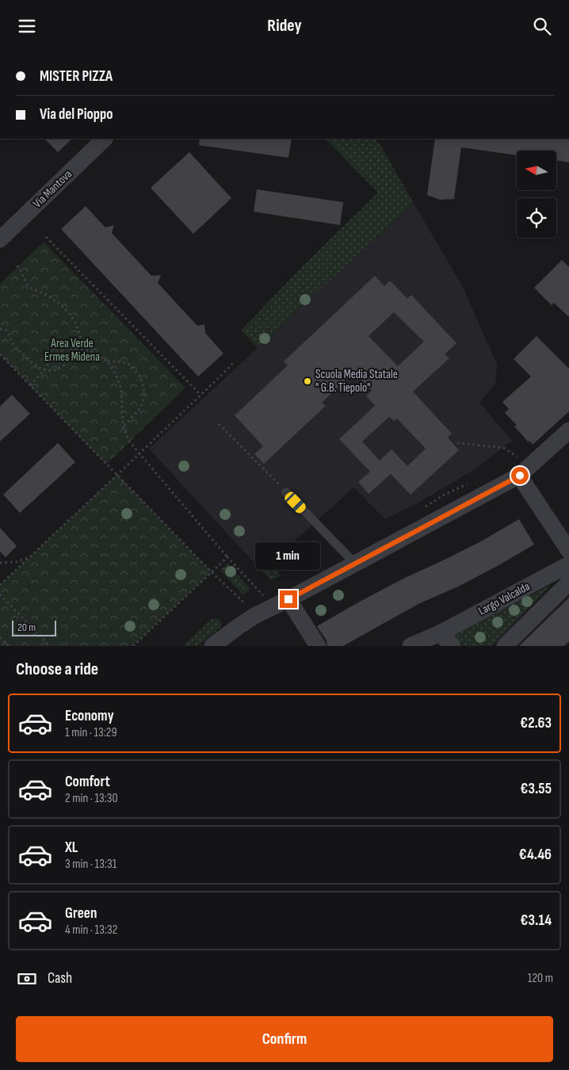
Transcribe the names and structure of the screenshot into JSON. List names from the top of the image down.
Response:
{
  "streets": {
    "street": ["Via Mantova", "Largo Valcalda"]
  },
  "parks": ["Area Verde Ermes Midena"],
  "places": ["Scuola Media Statale \" G.B. Tiepolo\""],
  "scale_bar": "20 m",
  "north": "left",
  "page": {
    "header": "Ridey",
    "banner": ["MISTER PIZZA", "Via del Pioppo"],
    "bubble": "1 min",
    "scale": "20 m",
    "heading": "Choose a ride",
    "list": [
      {
        "name": "Economy",
        "note": "1 min · 13:29",
        "value": "€2.63"
      },
      {
        "name": "Comfort",
        "note": "2 min · 13:30",
        "value": "€3.55"
      },
      {
        "name": "XL",
        "note": "3 min · 13:31",
        "value": "€4.46"
      },
      {
        "name": "Green",
        "note": "4 min · 13:32",
        "value": "€3.14"
      }
    ],
    "pay": ["Cash", "120 m"],
    "buttons": "Confirm"
  }
}
